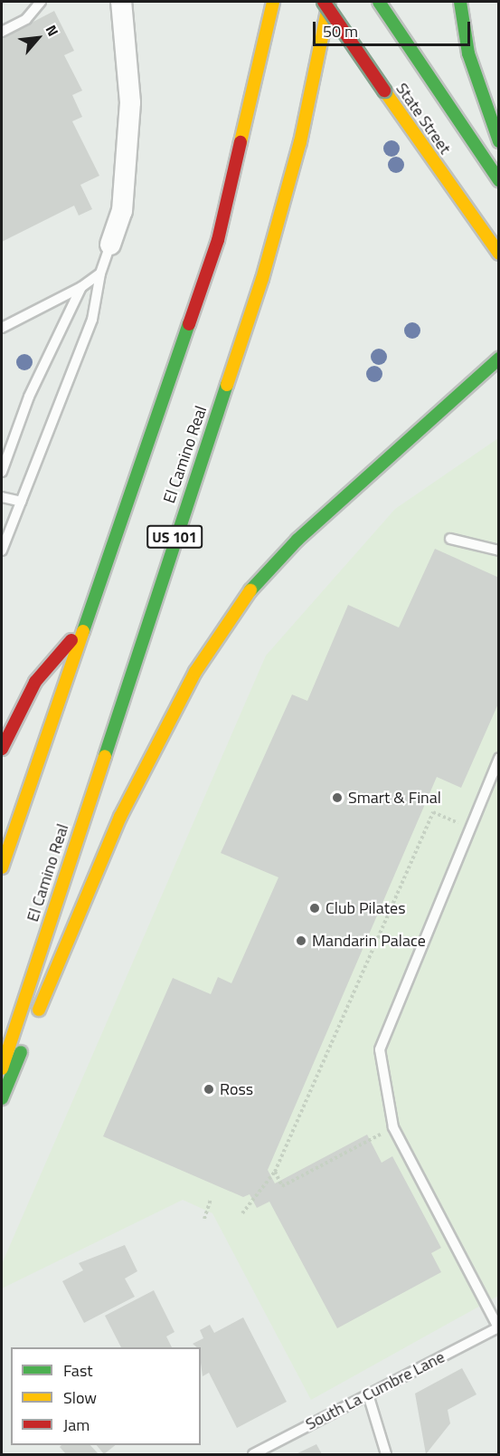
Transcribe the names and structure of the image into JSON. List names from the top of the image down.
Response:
{
  "streets": {
    "main road": ["State Street", "El Camino Real", "US 101"],
    "lane": ["South La Cumbre Lane"]
  },
  "places": [
    "Smart & Final",
    "Club Pilates",
    "Mandarin Palace",
    "Ross"
  ],
  "legend": ["Fast", "Slow", "Jam"],
  "scale_bar": "50 m",
  "north": "top right"
}
